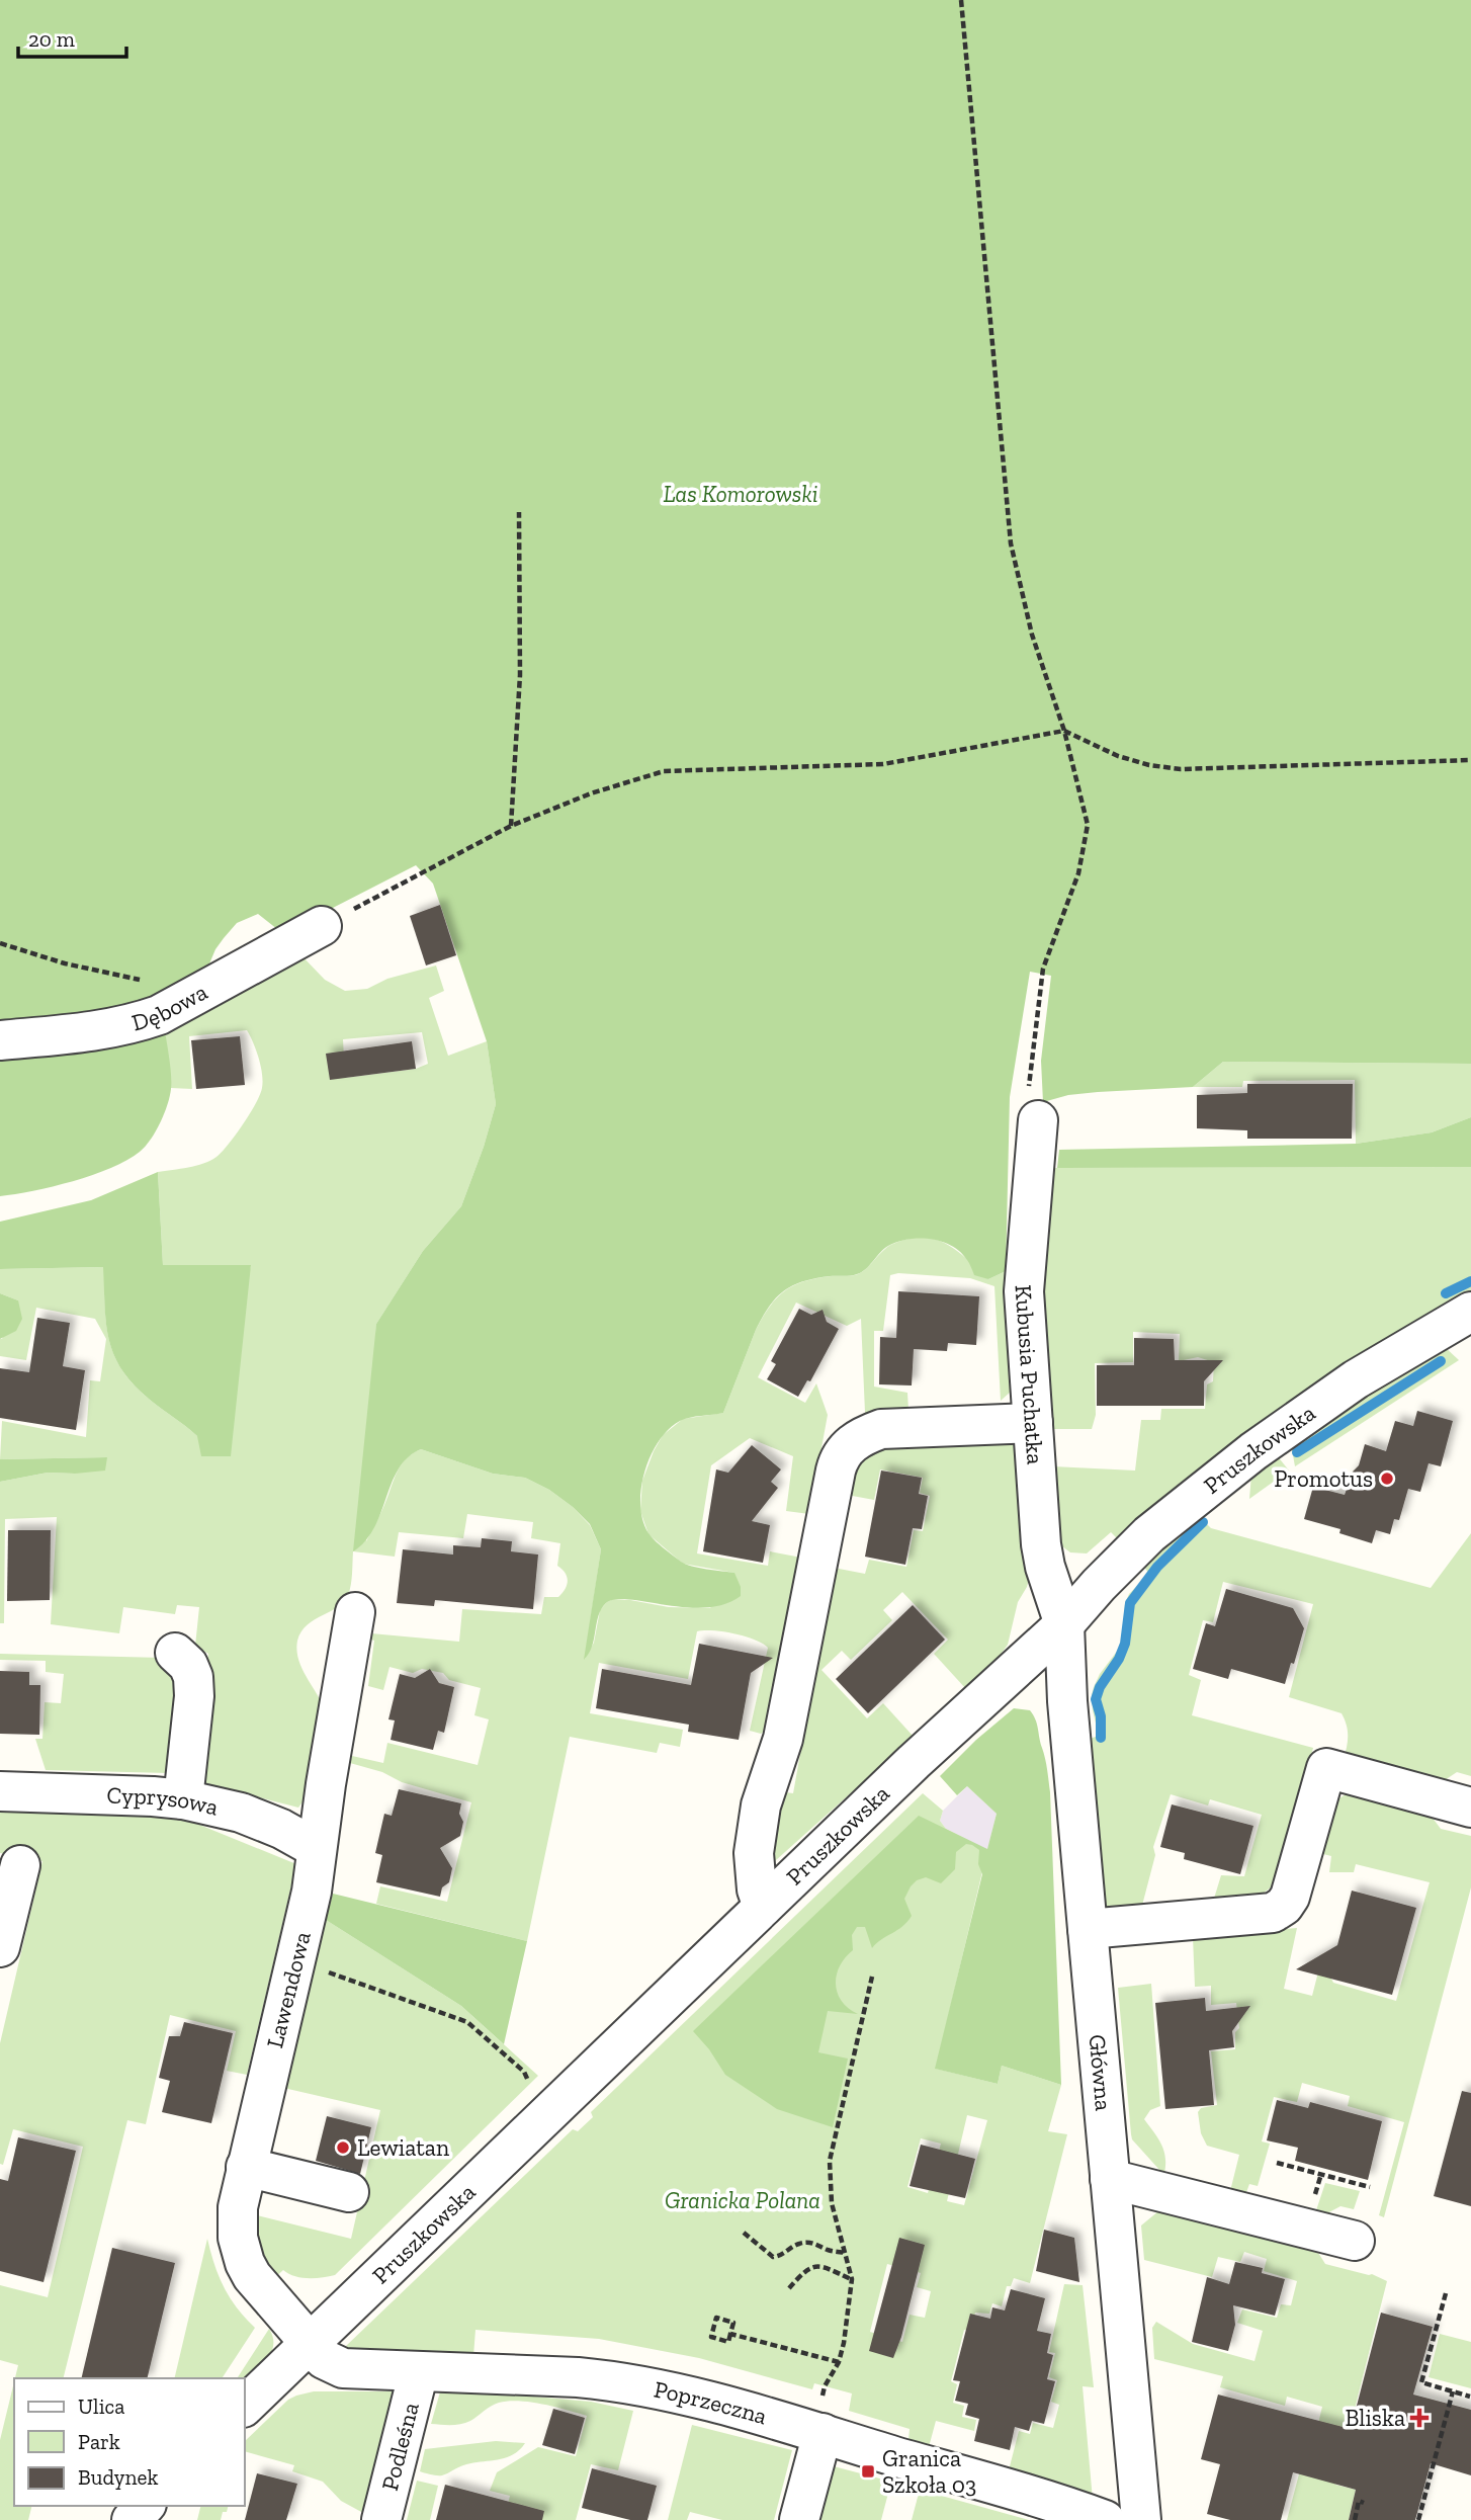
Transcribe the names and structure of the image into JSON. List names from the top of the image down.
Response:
{
  "streets": {
    "street": [
      "Dębowa",
      "Kubusia Puchatka",
      "Pruszkowska",
      "Cyprysowa",
      "Lawendowa",
      "Główna",
      "Poprzeczna",
      "Podleśna"
    ]
  },
  "crossings": [
    ["Kubusia Puchatka", "Pruszkowska"],
    ["Kubusia Puchatka", "Główna"],
    ["Pruszkowska", "Lawendowa"],
    ["Pruszkowska", "Główna"],
    ["Pruszkowska", "Poprzeczna"],
    ["Cyprysowa", "Lawendowa"],
    ["Lawendowa", "Poprzeczna"],
    ["Poprzeczna", "Podleśna"]
  ],
  "parks": ["Las Komorowski", "Granicka Polana"],
  "places": {
    "other": ["Promotus", "Lewiatan"],
    "health": ["Bliska"],
    "transit": ["Granica Szkoła 03"]
  },
  "legend": ["Ulica", "Park", "Budynek"],
  "scale_bar": "20 m"
}
